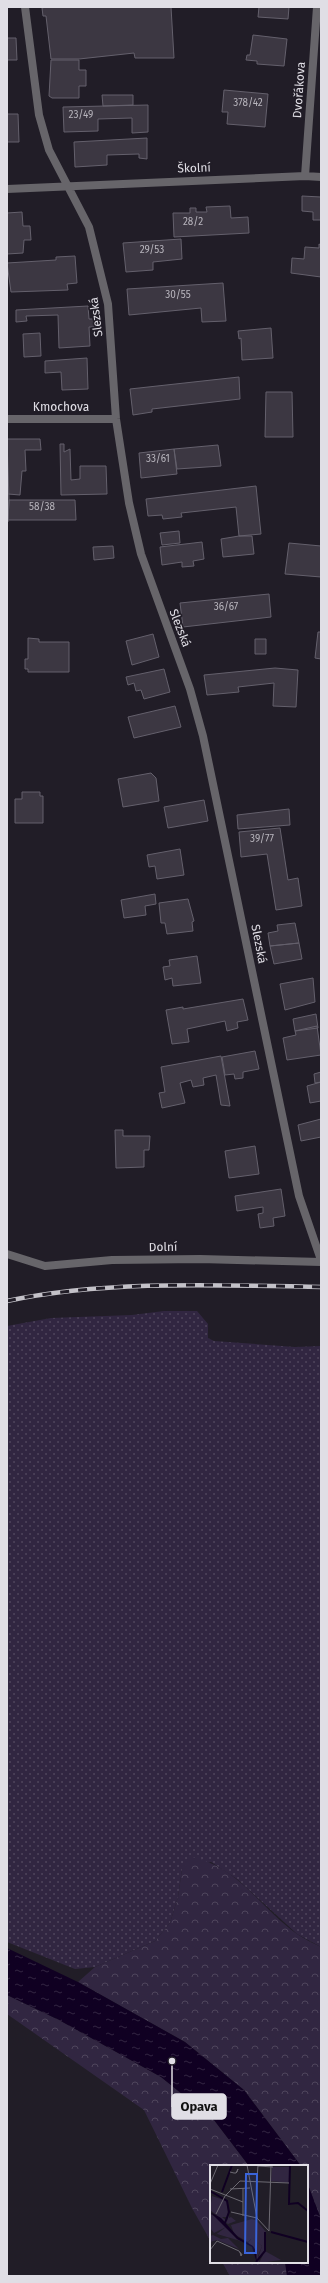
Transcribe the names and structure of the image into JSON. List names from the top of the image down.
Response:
{
  "streets": {
    "street": [
      "Dvořákova",
      "Školní",
      "Slezská",
      "Kmochova",
      "Dolní"
    ]
  },
  "crossings": [
    ["Dvořákova", "Školní"],
    ["Školní", "Slezská"],
    ["Slezská", "Kmochova"],
    ["Slezská", "Dolní"]
  ],
  "places": ["Opava"],
  "house_numbers": [
    "378/42",
    "23/49",
    "28/2",
    "29/53",
    "30/55",
    "33/61",
    "58/38",
    "36/67",
    "39/77"
  ]
}
